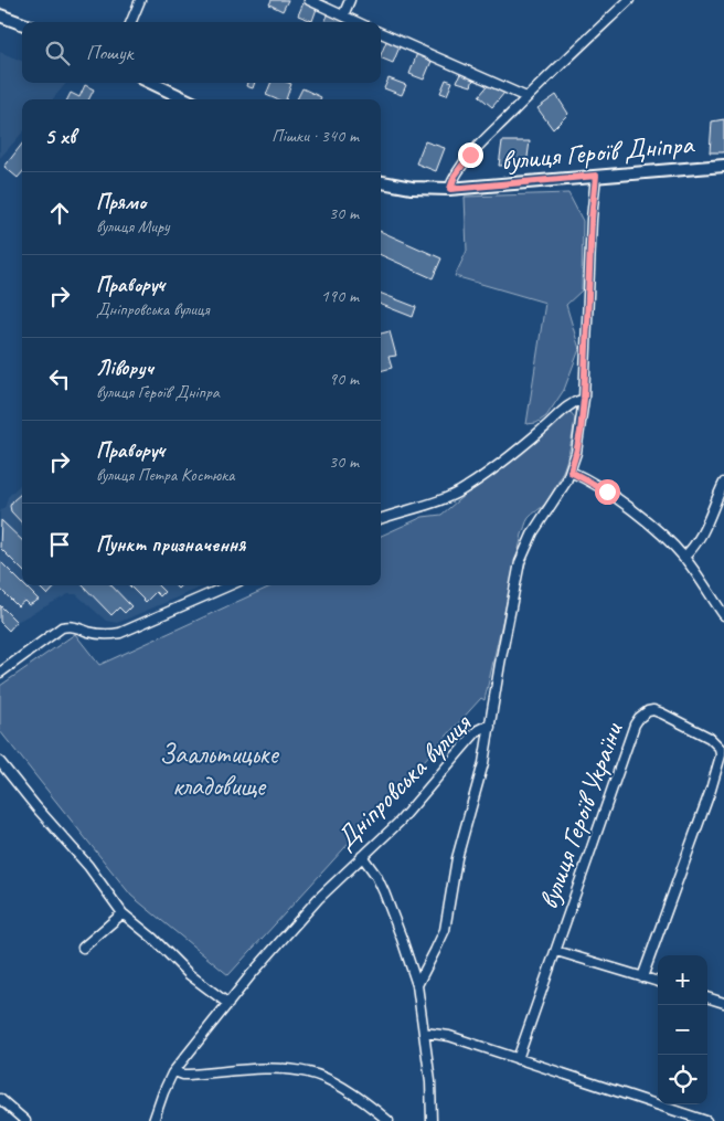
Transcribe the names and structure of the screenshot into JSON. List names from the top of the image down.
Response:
{
  "streets": {
    "main road": ["вулиця Героїв Дніпра"],
    "street": ["Дніпровська вулиця", "вулиця Героїв України"]
  },
  "crossings": [
    ["вулиця Героїв Дніпра", "Дніпровська вулиця"]
  ],
  "parks": ["Заальтицьке кладовище"],
  "page": {
    "search": "Пошук",
    "heading": ["5 хв", "Пішки · 340 m"],
    "list": [
      ["Прямо", "вулиця Миру", "30 m"],
      ["Праворуч", "Дніпровська вулиця", "190 m"],
      ["Ліворуч", "вулиця Героїв Дніпра", "90 m"],
      ["Праворуч", "вулиця Петра Костюка", "30 m"],
      "Пункт призначення"
    ],
    "map_buttons": ["+", "−"]
  }
}
